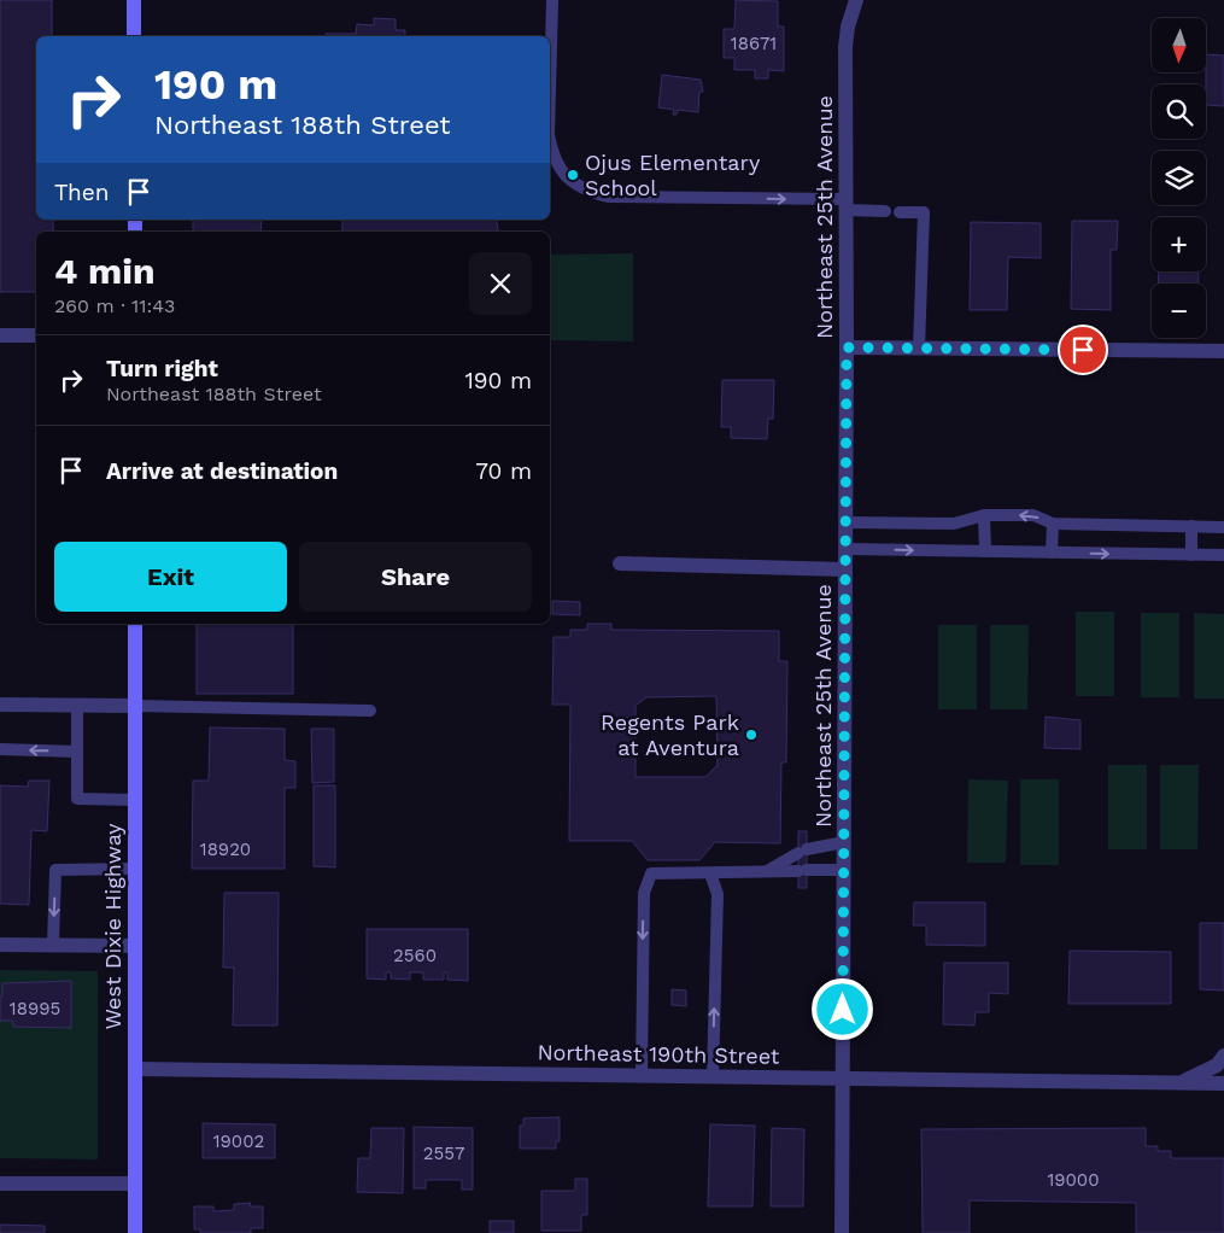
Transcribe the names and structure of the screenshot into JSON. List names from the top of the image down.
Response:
{
  "streets": {
    "street": ["Northeast 25th Avenue", "West Dixie Highway", "Northeast 190th Street"]
  },
  "crossings": [
    ["Northeast 25th Avenue", "Northeast 190th Street"],
    ["West Dixie Highway", "Northeast 190th Street"]
  ],
  "places": ["Ojus Elementary School", "Regents Park at Aventura"],
  "house_numbers": [
    "18671",
    "18920",
    "2560",
    "18995",
    "19002",
    "2557",
    "19000"
  ],
  "north": "bottom",
  "page": {
    "map_buttons": ["+", "−"],
    "turn": ["190 m", "Northeast 188th Street"],
    "then": "Then",
    "heading": ["4 min", "260 m · 11:43"],
    "list": [
      {
        "name": "Turn right",
        "note": "Northeast 188th Street",
        "value": "190 m"
      },
      {
        "name": "Arrive at destination",
        "value": "70 m"
      }
    ],
    "buttons": ["Exit", "Share"]
  }
}
